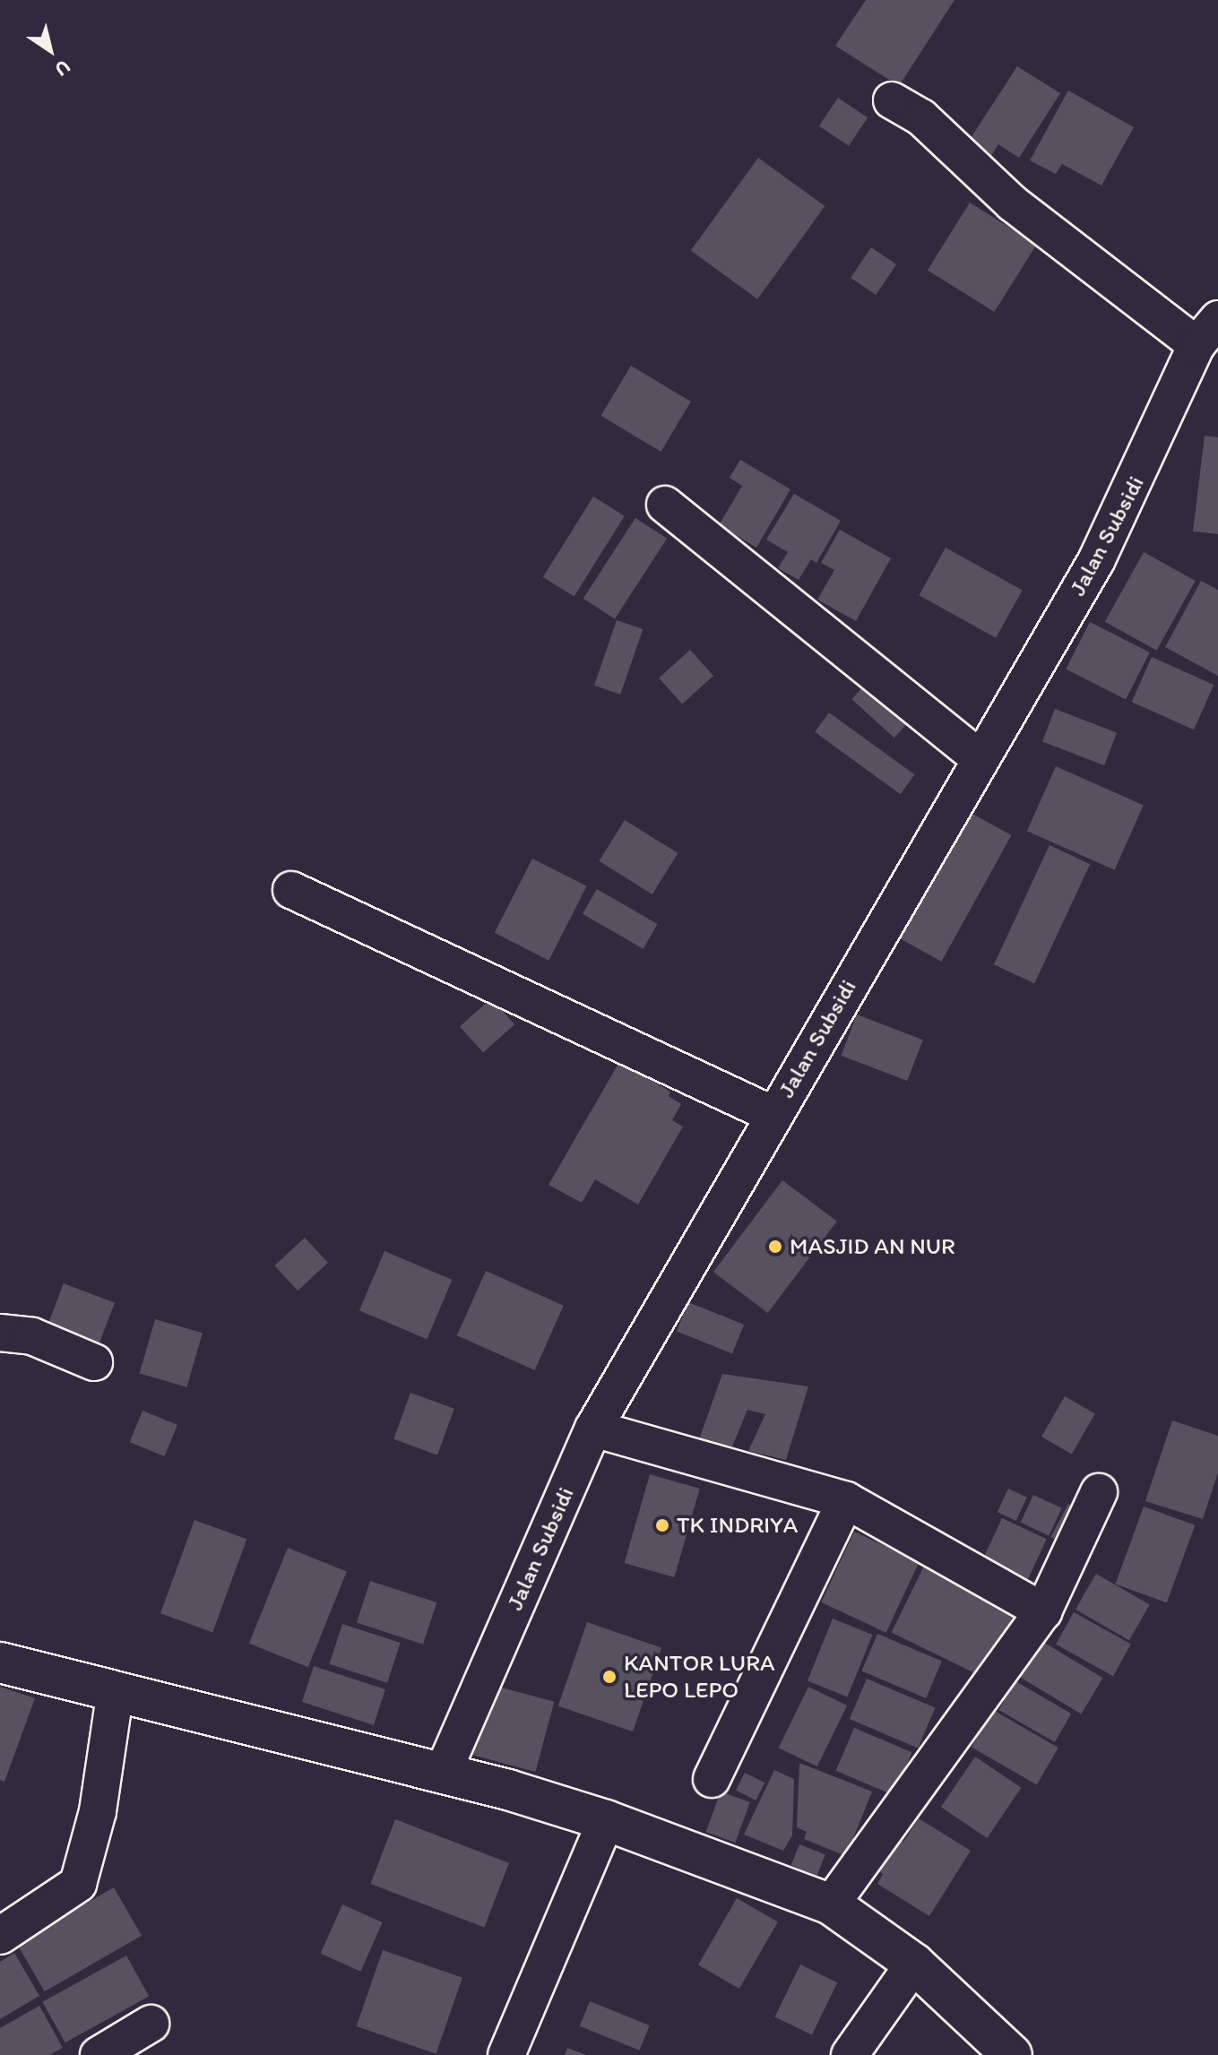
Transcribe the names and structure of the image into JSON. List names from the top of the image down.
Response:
{
  "streets": {
    "street": ["Jalan Subsidi"]
  },
  "places": ["MASJID AN NUR", "TK INDRIYA", "KANTOR LURA LEPO LEPO"],
  "north": "bottom right"
}
